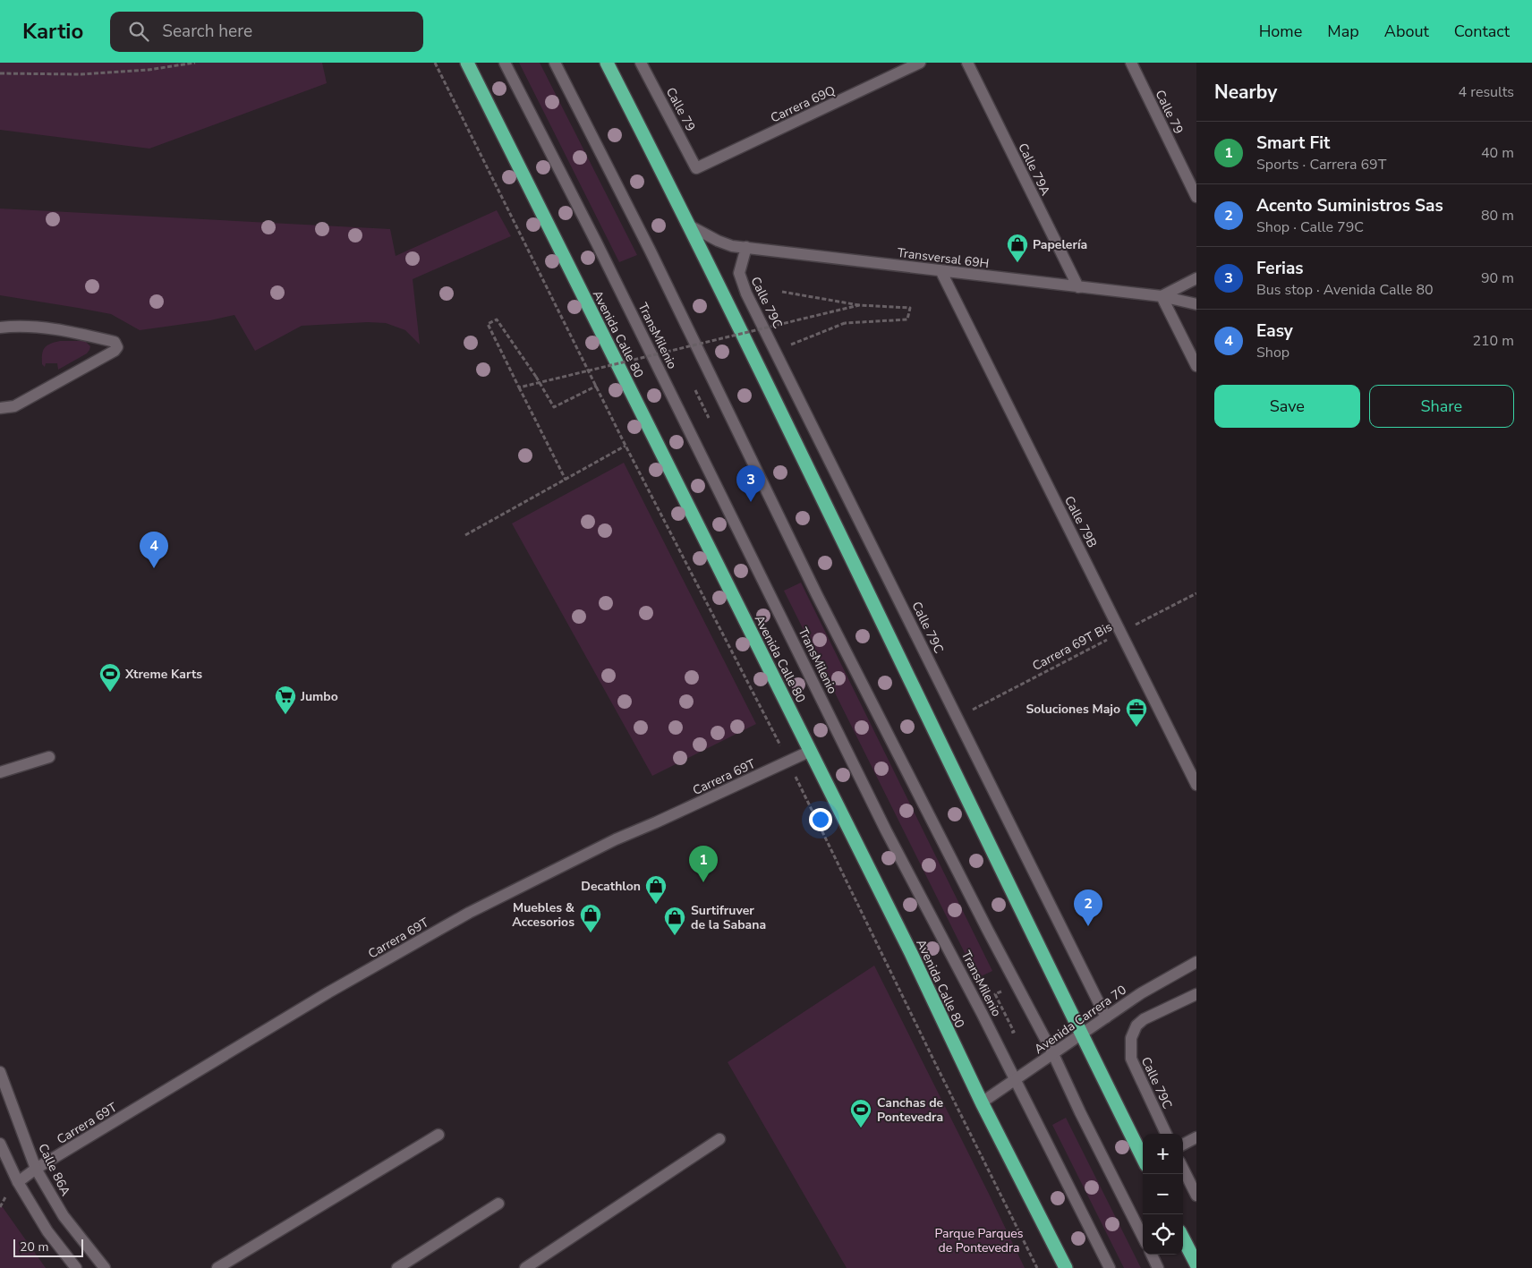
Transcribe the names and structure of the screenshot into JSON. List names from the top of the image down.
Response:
{
  "streets": {
    "highway": ["Avenida Calle 80"],
    "street": [
      "Carrera 69Q",
      "Calle 79",
      "Calle 79A",
      "Transversal 69H",
      "Calle 79C",
      "TransMilenio",
      "Calle 79B",
      "Carrera 69T",
      "Avenida Carrera 70",
      "Calle 86A"
    ],
    "path": ["Carrera 69T Bis"]
  },
  "crossings": [
    ["Carrera 69Q", "Calle 79"],
    ["Calle 79A", "Transversal 69H"],
    ["Transversal 69H", "Calle 79C"],
    ["Transversal 69H", "Calle 79B"],
    ["Calle 79C", "Carrera 69T Bis"],
    ["Calle 79C", "Avenida Carrera 70"],
    ["Avenida Calle 80", "Carrera 69T"],
    ["Avenida Calle 80", "Avenida Carrera 70"],
    ["TransMilenio", "Avenida Carrera 70"],
    ["Calle 79B", "Carrera 69T Bis"],
    ["Carrera 69T", "Calle 86A"]
  ],
  "parks": ["Parque Parques de Pontevedra"],
  "places": {
    "shop": [
      "Papelería",
      "Decathlon",
      "Muebles & Accesorios",
      "Surtifruver de la Sabana"
    ],
    "sports": ["Xtreme Karts", "Canchas de Pontevedra"],
    "supermarket": ["Jumbo"],
    "office": ["Soluciones Majo"]
  },
  "scale_bar": "20 m",
  "page": {
    "header": "Kartio",
    "search": "Search here",
    "nav": [
      "Home",
      "Map",
      "About",
      "Contact"
    ],
    "heading": ["Nearby", "4 results"],
    "list": [
      {
        "mark": "1",
        "name": "Smart Fit",
        "note": "Sports · Carrera 69T",
        "value": "40 m"
      },
      {
        "mark": "2",
        "name": "Acento Suministros Sas",
        "note": "Shop · Calle 79C",
        "value": "80 m"
      },
      {
        "mark": "3",
        "name": "Ferias",
        "note": "Bus stop · Avenida Calle 80",
        "value": "90 m"
      },
      {
        "mark": "4",
        "name": "Easy",
        "note": "Shop",
        "value": "210 m"
      }
    ],
    "buttons": ["Save", "Share"],
    "pins": [
      "3",
      "4",
      "1",
      "2"
    ],
    "map_buttons": ["+", "−"],
    "scale": "20 m"
  }
}
